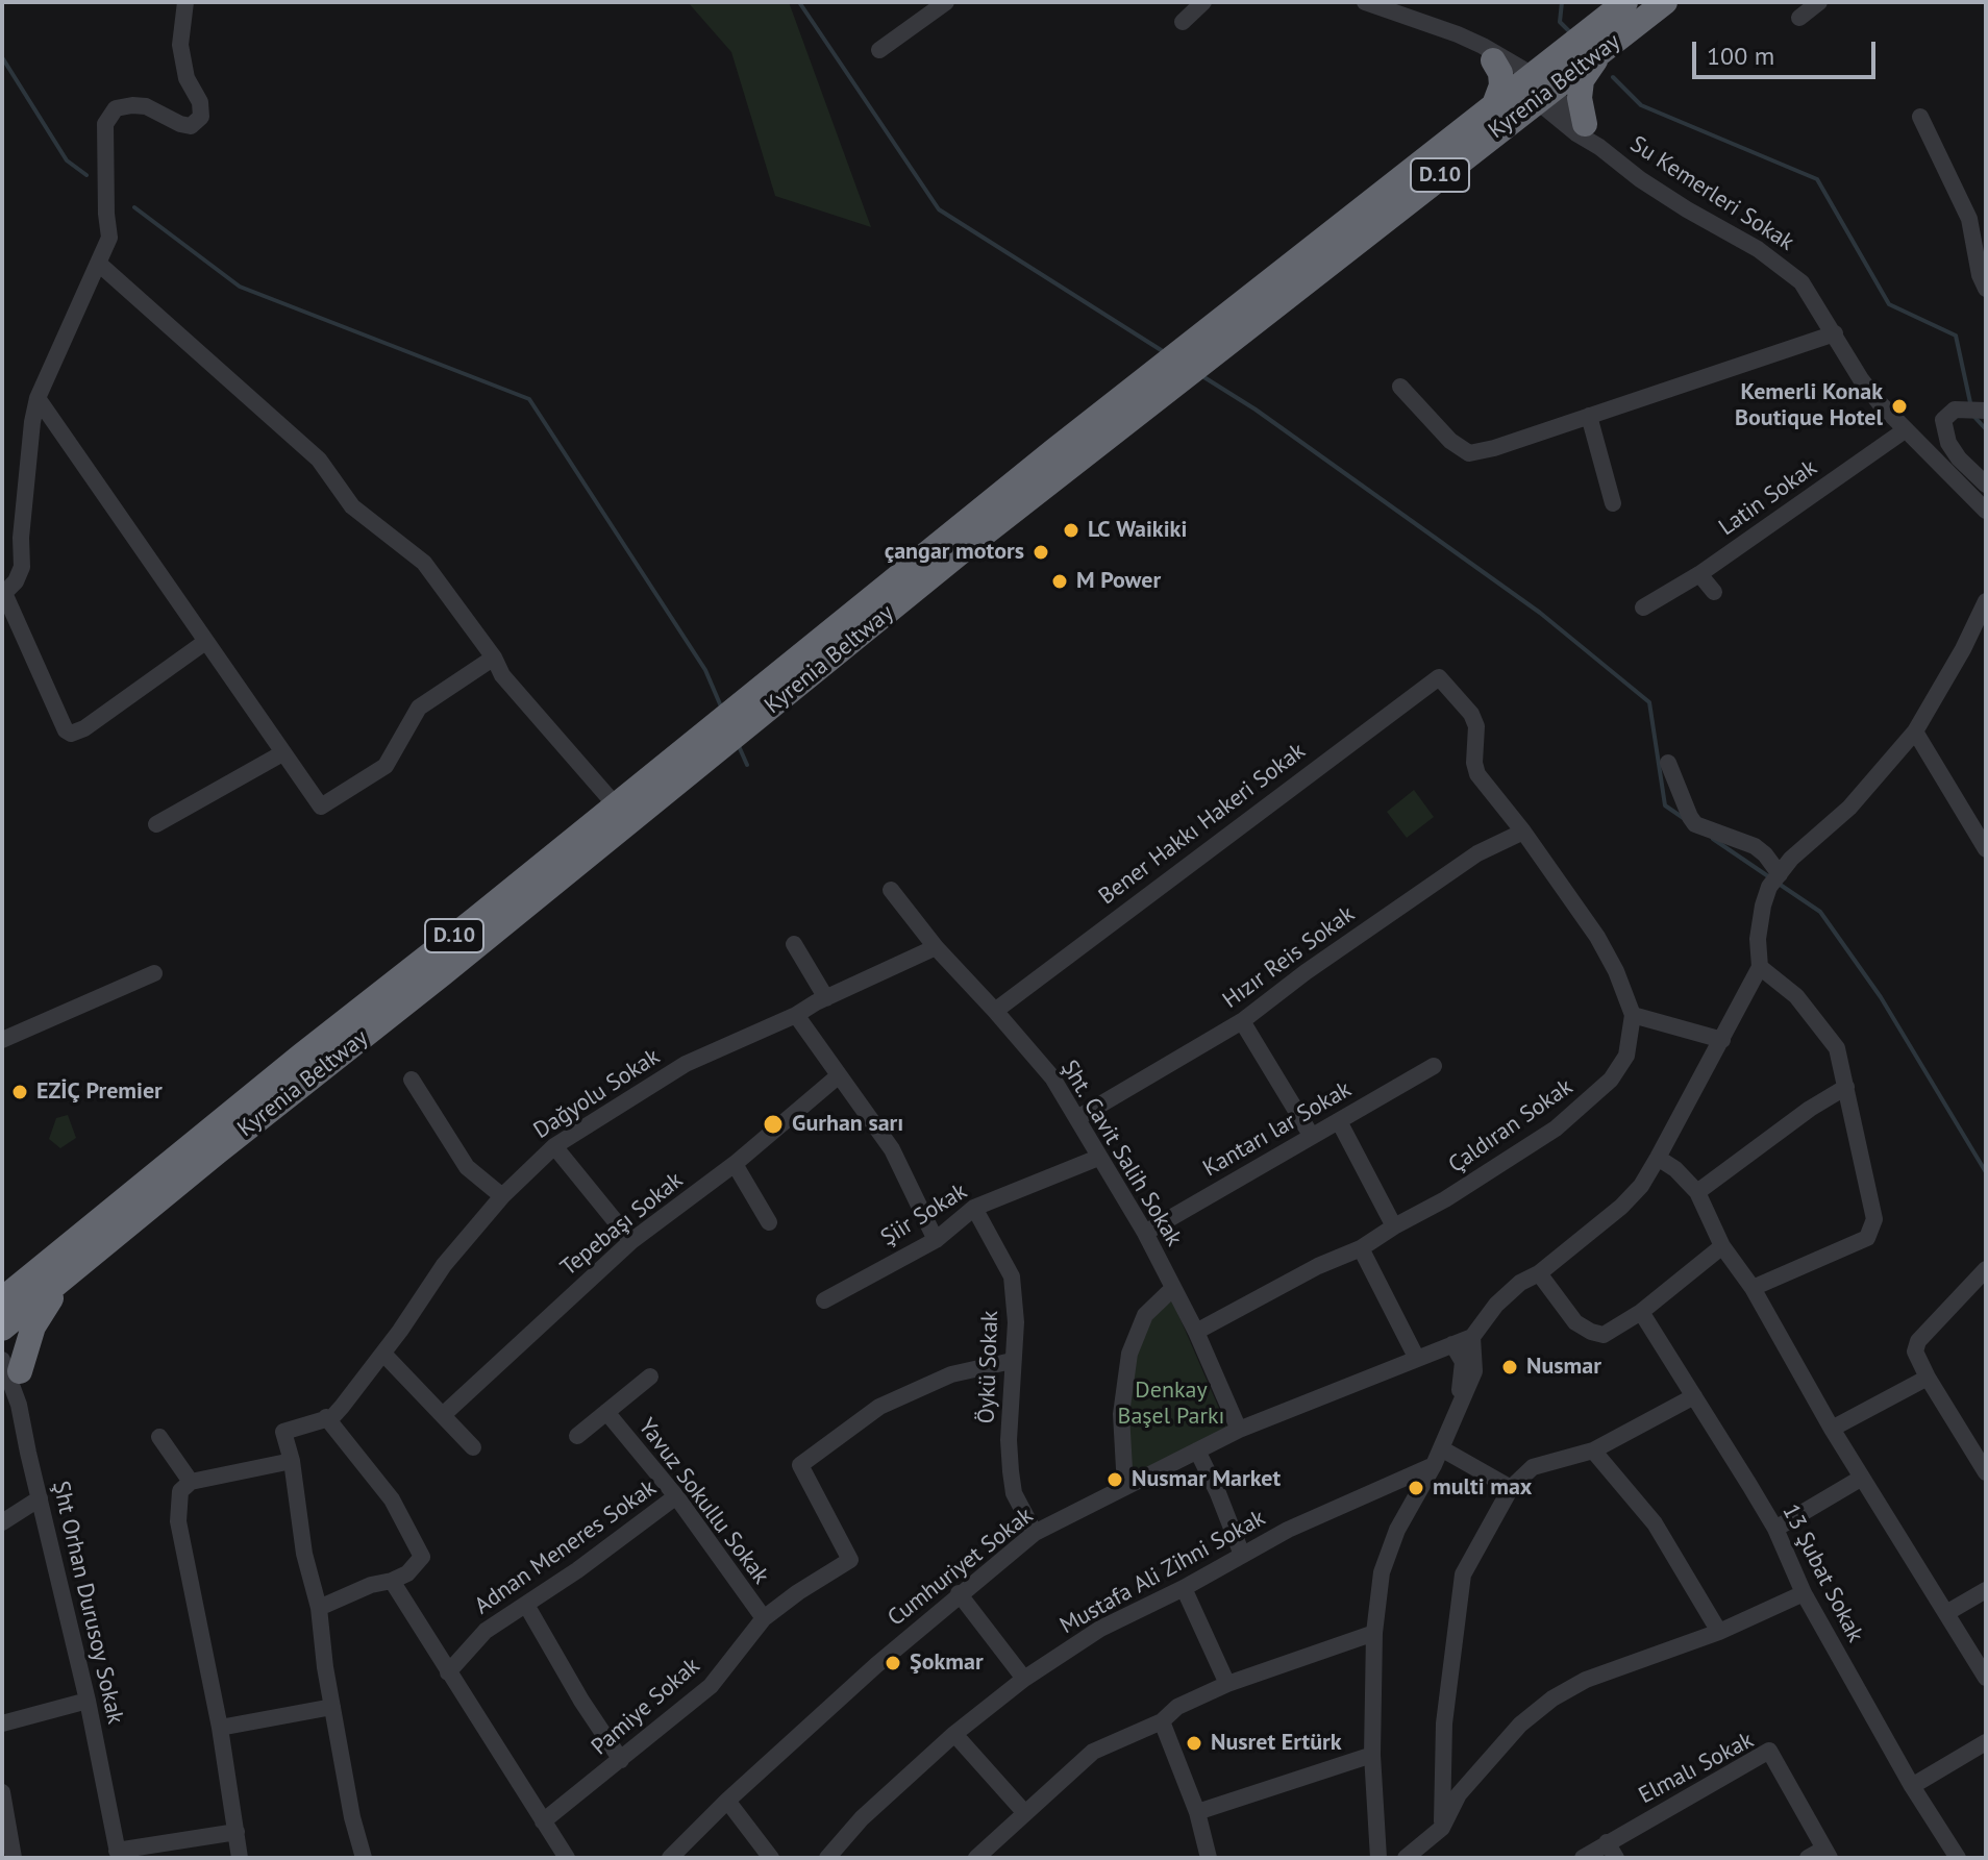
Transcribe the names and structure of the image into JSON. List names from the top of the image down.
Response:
{
  "streets": {
    "highway": ["Kyrenia Beltway", "D.10"],
    "street": [
      "Su Kemerleri Sokak",
      "Latin Sokak",
      "Bener Hakkı Hakeri Sokak",
      "Hızır Reis Sokak",
      "Dağyolu Sokak",
      "Çaldıran Sokak",
      "Kantarı lar Sokak",
      "Şht. Cavit Salih Sokak",
      "Şiir Sokak",
      "Tepebaşı Sokak",
      "Öykü Sokak",
      "Yavuz Sokullu Sokak",
      "Adnan Meneres Sokak",
      "Cumhuriyet Sokak",
      "Mustafa Ali Zihni Sokak",
      "13 Şubat Sokak",
      "Şht Orhan Durusoy Sokak",
      "Pamiye Sokak",
      "Elmalı Sokak"
    ]
  },
  "crossings": [
    ["Kyrenia Beltway", "Şht Orhan Durusoy Sokak"],
    ["Su Kemerleri Sokak", "Latin Sokak"],
    ["Bener Hakkı Hakeri Sokak", "Çaldıran Sokak"],
    ["Bener Hakkı Hakeri Sokak", "Şht. Cavit Salih Sokak"],
    ["Hızır Reis Sokak", "Çaldıran Sokak"],
    ["Hızır Reis Sokak", "Şht. Cavit Salih Sokak"],
    ["Dağyolu Sokak", "Şht. Cavit Salih Sokak"],
    ["Çaldıran Sokak", "Şht. Cavit Salih Sokak"],
    ["Kantarı lar Sokak", "Şht. Cavit Salih Sokak"],
    ["Şht. Cavit Salih Sokak", "Şiir Sokak"],
    ["Şht. Cavit Salih Sokak", "Cumhuriyet Sokak"],
    ["Şiir Sokak", "Öykü Sokak"],
    ["Öykü Sokak", "Cumhuriyet Sokak"],
    ["Öykü Sokak", "Pamiye Sokak"],
    ["Yavuz Sokullu Sokak", "Adnan Meneres Sokak"],
    ["Yavuz Sokullu Sokak", "Pamiye Sokak"]
  ],
  "parks": ["Denkay Başel Parkı"],
  "places": [
    "Kemerli Konak Boutique Hotel",
    "LC Waikiki",
    "çangar motors",
    "M Power",
    "EZİÇ Premier",
    "Gurhan sarı",
    "Nusmar",
    "Nusmar Market",
    "multi max",
    "Şokmar",
    "Nusret Ertürk"
  ],
  "scale_bar": "100 m"
}
